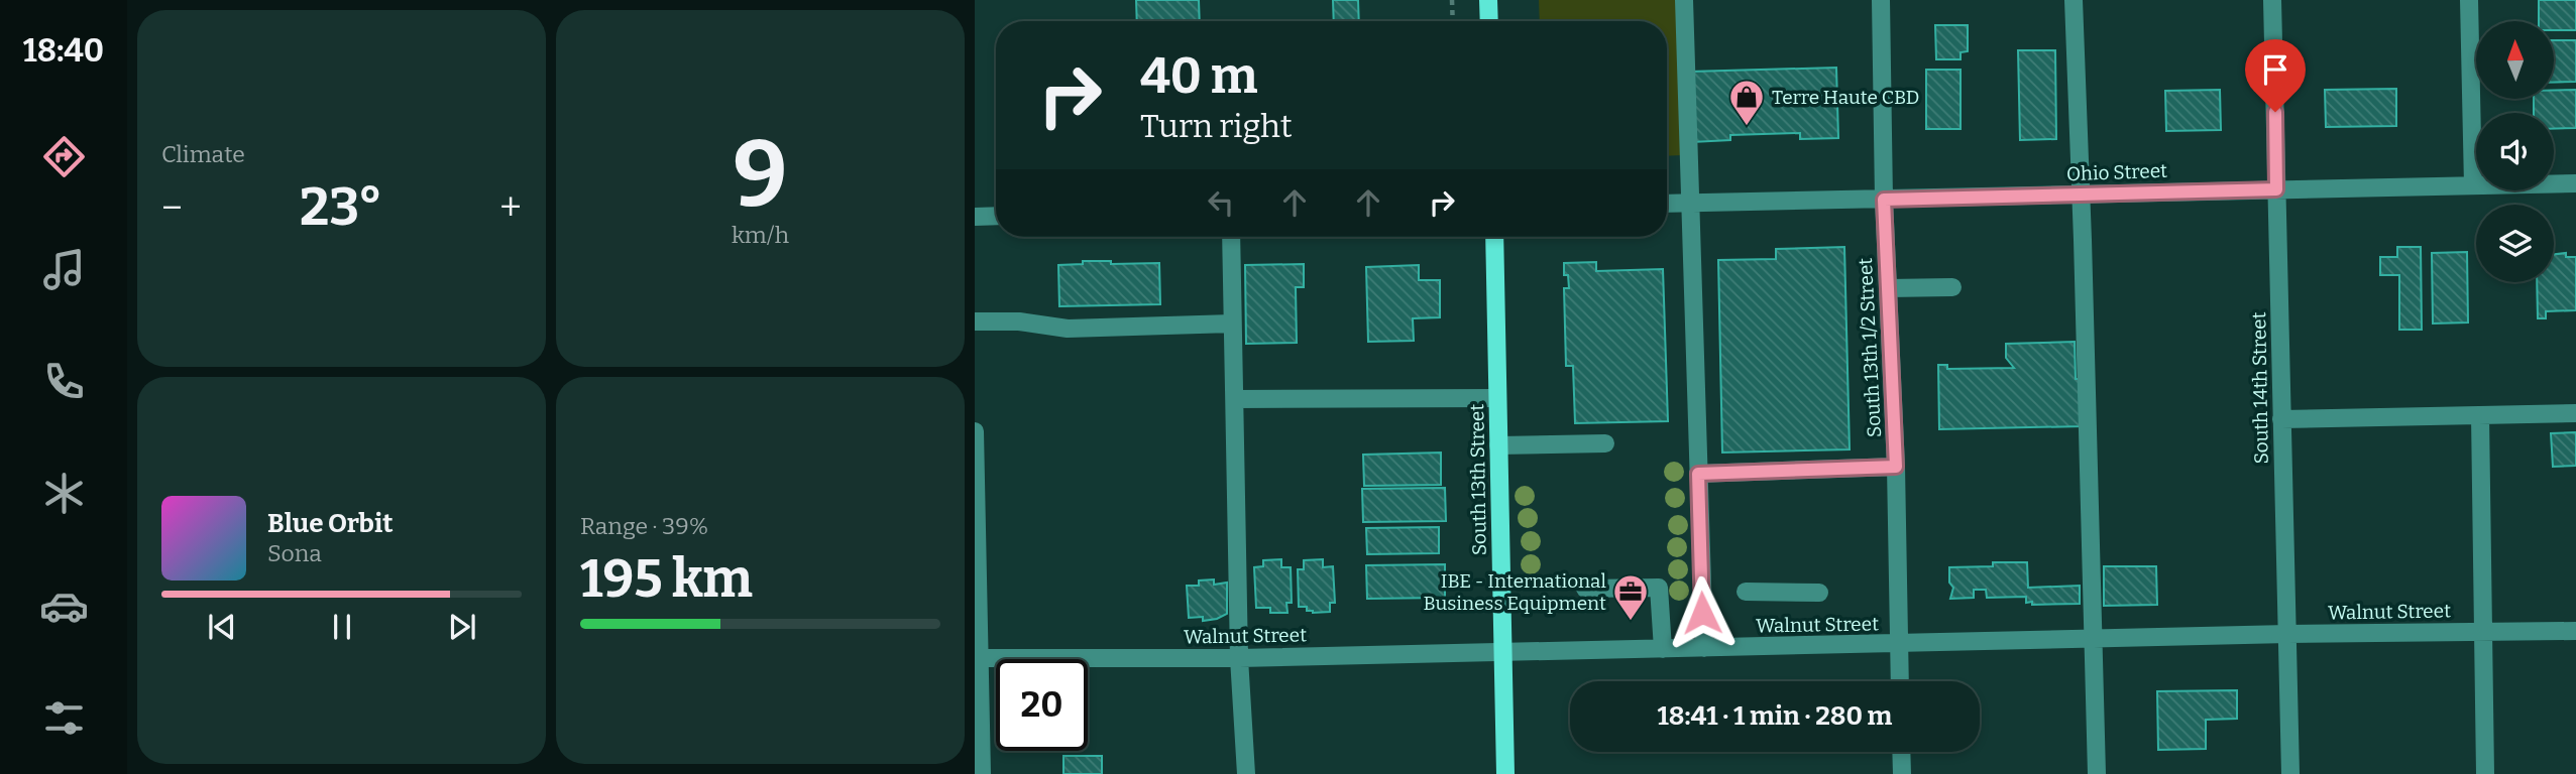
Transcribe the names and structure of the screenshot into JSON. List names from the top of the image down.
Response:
{
  "streets": {
    "main road": ["South 13th Street"],
    "street": [
      "Ohio Street",
      "South 13th 1/2 Street",
      "South 14th Street",
      "Walnut Street"
    ]
  },
  "crossings": [
    ["Ohio Street", "South 13th 1/2 Street"],
    ["Ohio Street", "South 14th Street"],
    ["South 13th 1/2 Street", "Walnut Street"],
    ["South 14th Street", "Walnut Street"],
    ["South 13th Street", "Walnut Street"]
  ],
  "places": {
    "shop": ["Terre Haute CBD"],
    "office": ["IBE - International Business Equipment"]
  },
  "north": "top",
  "page": {
    "tabs": "18:40",
    "tile": [
      "Climate",
      ["9", "km/h"],
      ["Range · 39%", "195 km"]
    ],
    "turn": ["40 m", "Turn right"],
    "heat": ["−", "23°", "+"],
    "song": ["Blue Orbit", "Sona"],
    "limit": "20",
    "trip": "18:41 · 1 min · 280 m"
  }
}
